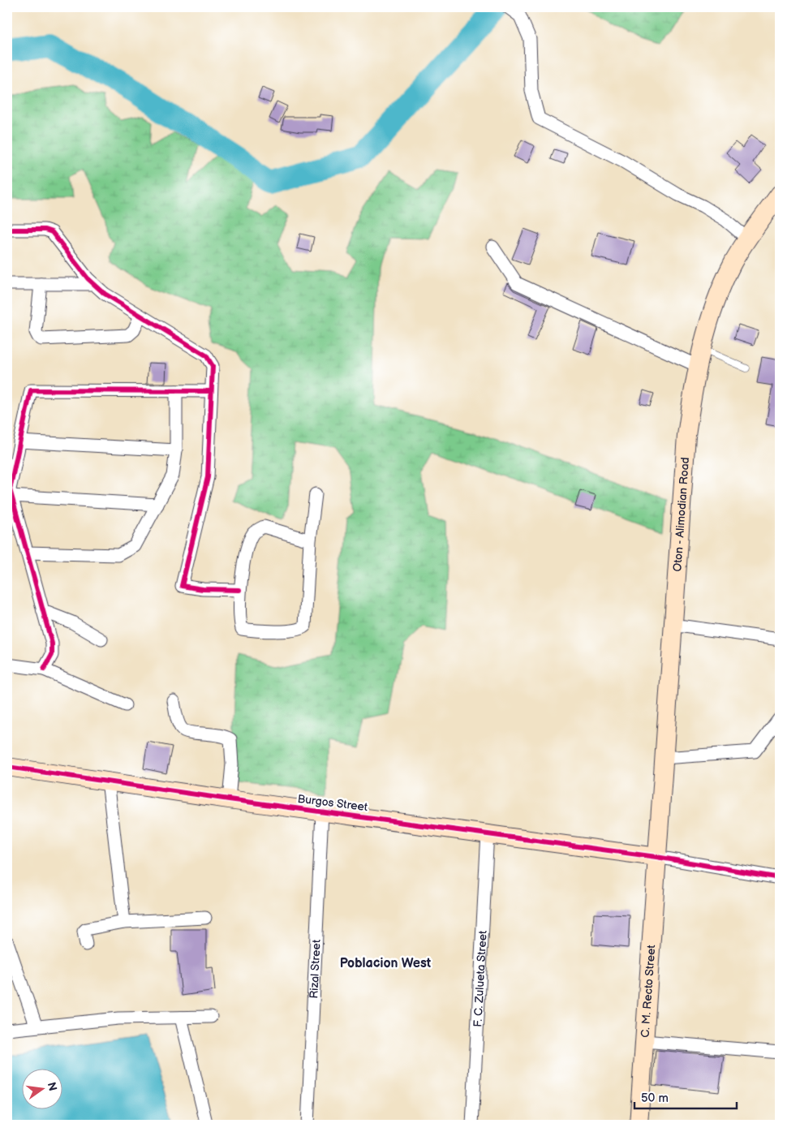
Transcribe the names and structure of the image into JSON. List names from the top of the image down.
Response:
{
  "streets": {
    "main road": ["Oton - Alimodian Road", "Burgos Street", "C. M. Recto Street"],
    "street": ["Rizal Street", "F. C. Zulueta Street"]
  },
  "crossings": [
    ["Oton - Alimodian Road", "Burgos Street"],
    ["Oton - Alimodian Road", "C. M. Recto Street"],
    ["Burgos Street", "Rizal Street"],
    ["Burgos Street", "F. C. Zulueta Street"],
    ["Burgos Street", "C. M. Recto Street"]
  ],
  "districts": ["Poblacion West"],
  "scale_bar": "50 m",
  "north": "right"
}
